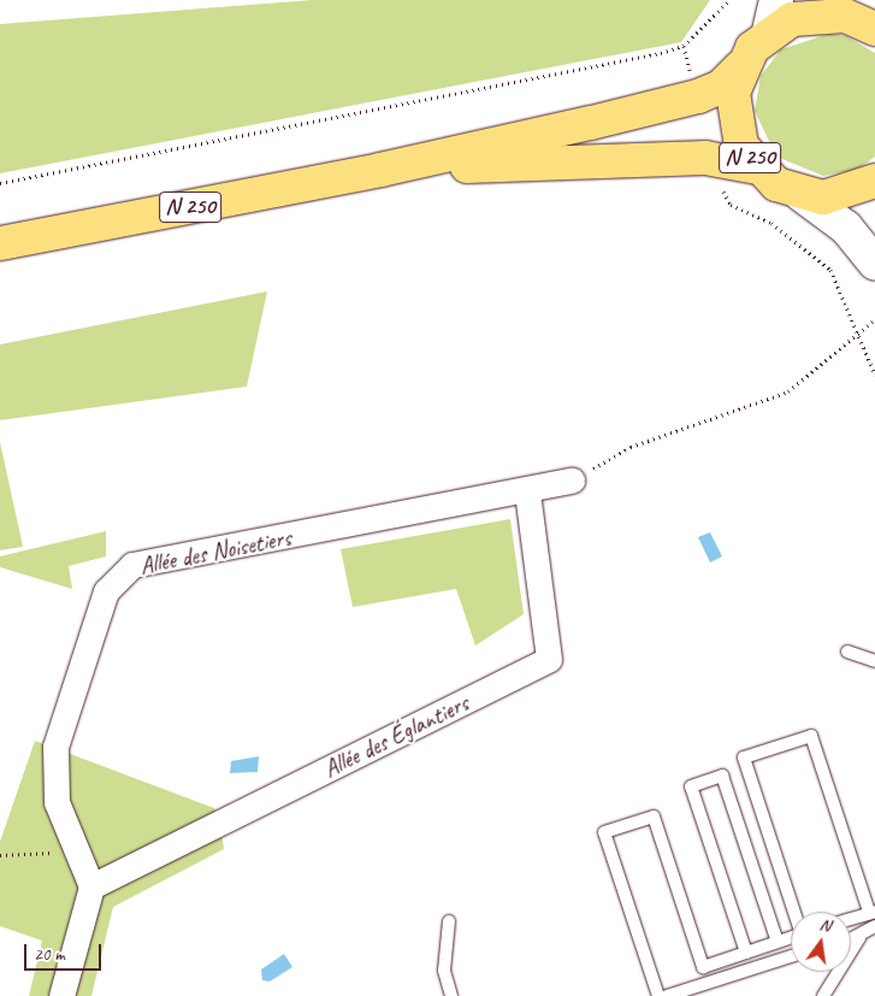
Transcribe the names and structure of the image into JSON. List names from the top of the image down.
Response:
{
  "streets": {
    "main road": ["N 250"],
    "street": ["Allée des Noisetiers", "Allée des Églantiers"]
  },
  "crossings": [
    ["Allée des Noisetiers", "Allée des Églantiers"]
  ],
  "scale_bar": "20 m",
  "north": "top"
}
